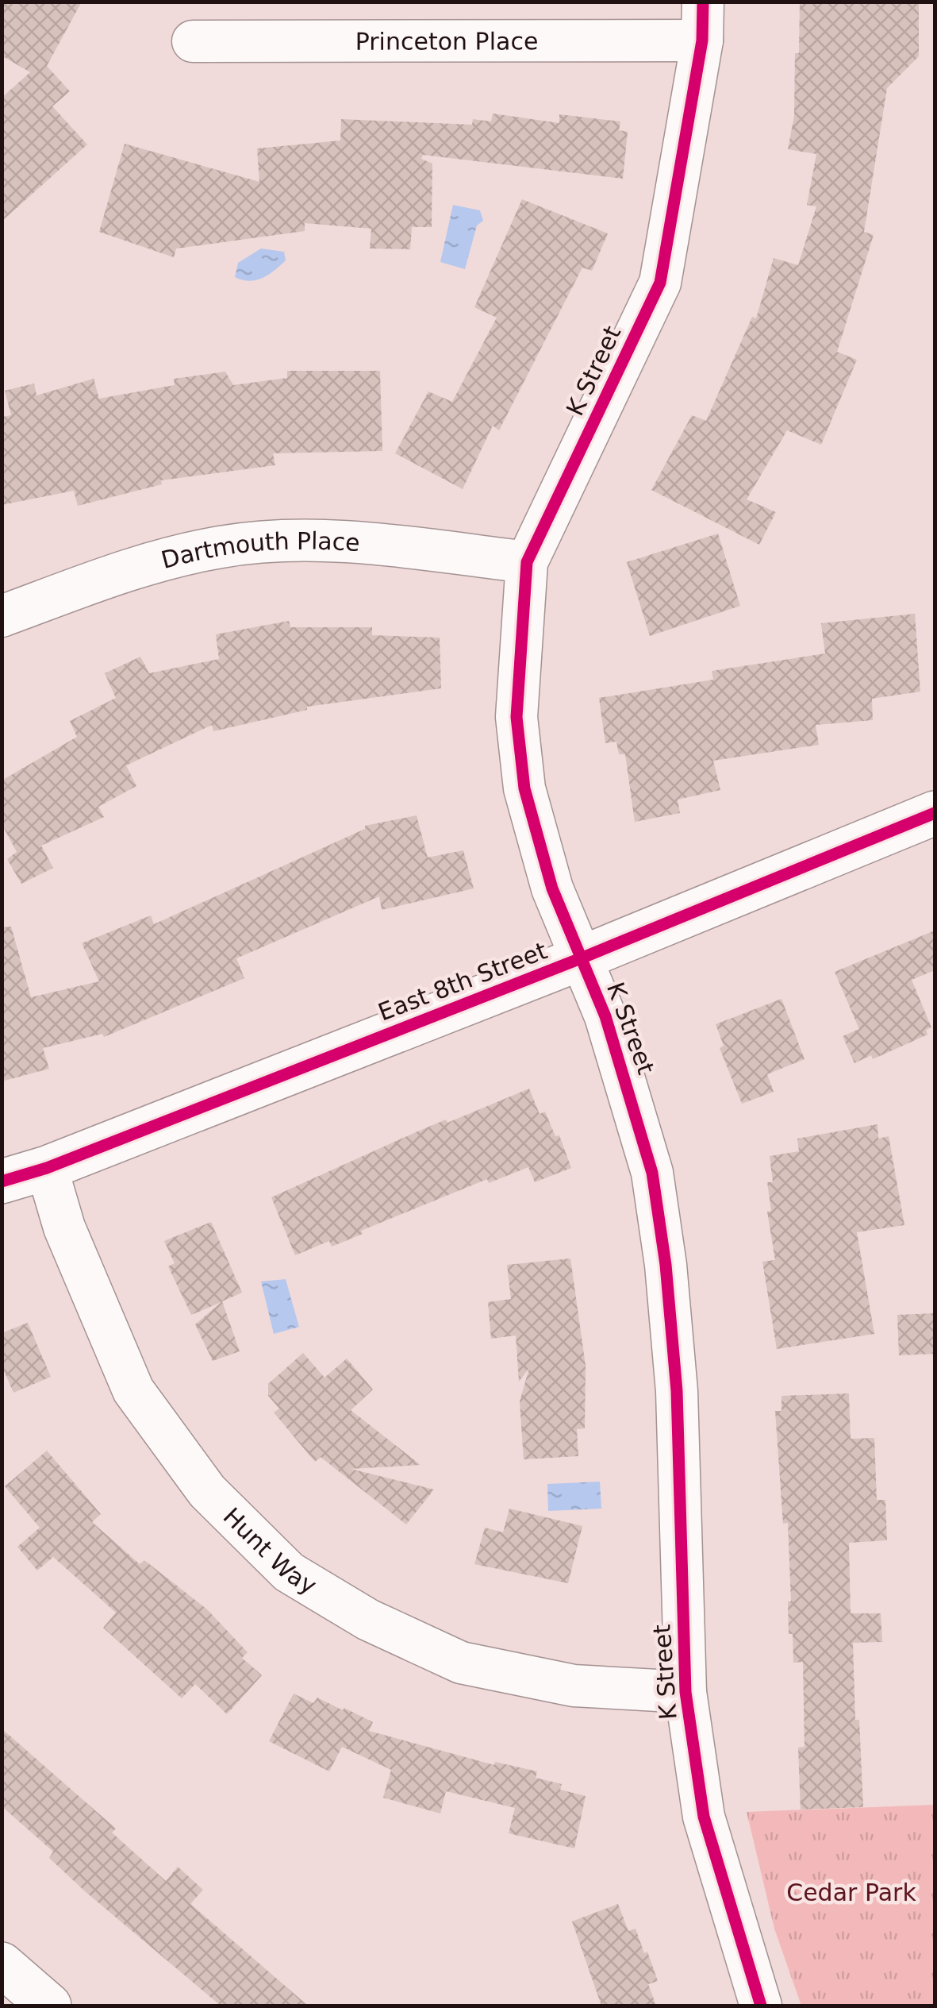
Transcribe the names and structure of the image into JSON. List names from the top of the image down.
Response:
{
  "streets": {
    "street": [
      "Princeton Place",
      "K Street",
      "Dartmouth Place",
      "East 8th Street",
      "Hunt Way"
    ]
  },
  "crossings": [
    ["Princeton Place", "K Street"],
    ["K Street", "Dartmouth Place"],
    ["K Street", "East 8th Street"],
    ["K Street", "Hunt Way"],
    ["East 8th Street", "Hunt Way"]
  ],
  "parks": ["Cedar Park"]
}
